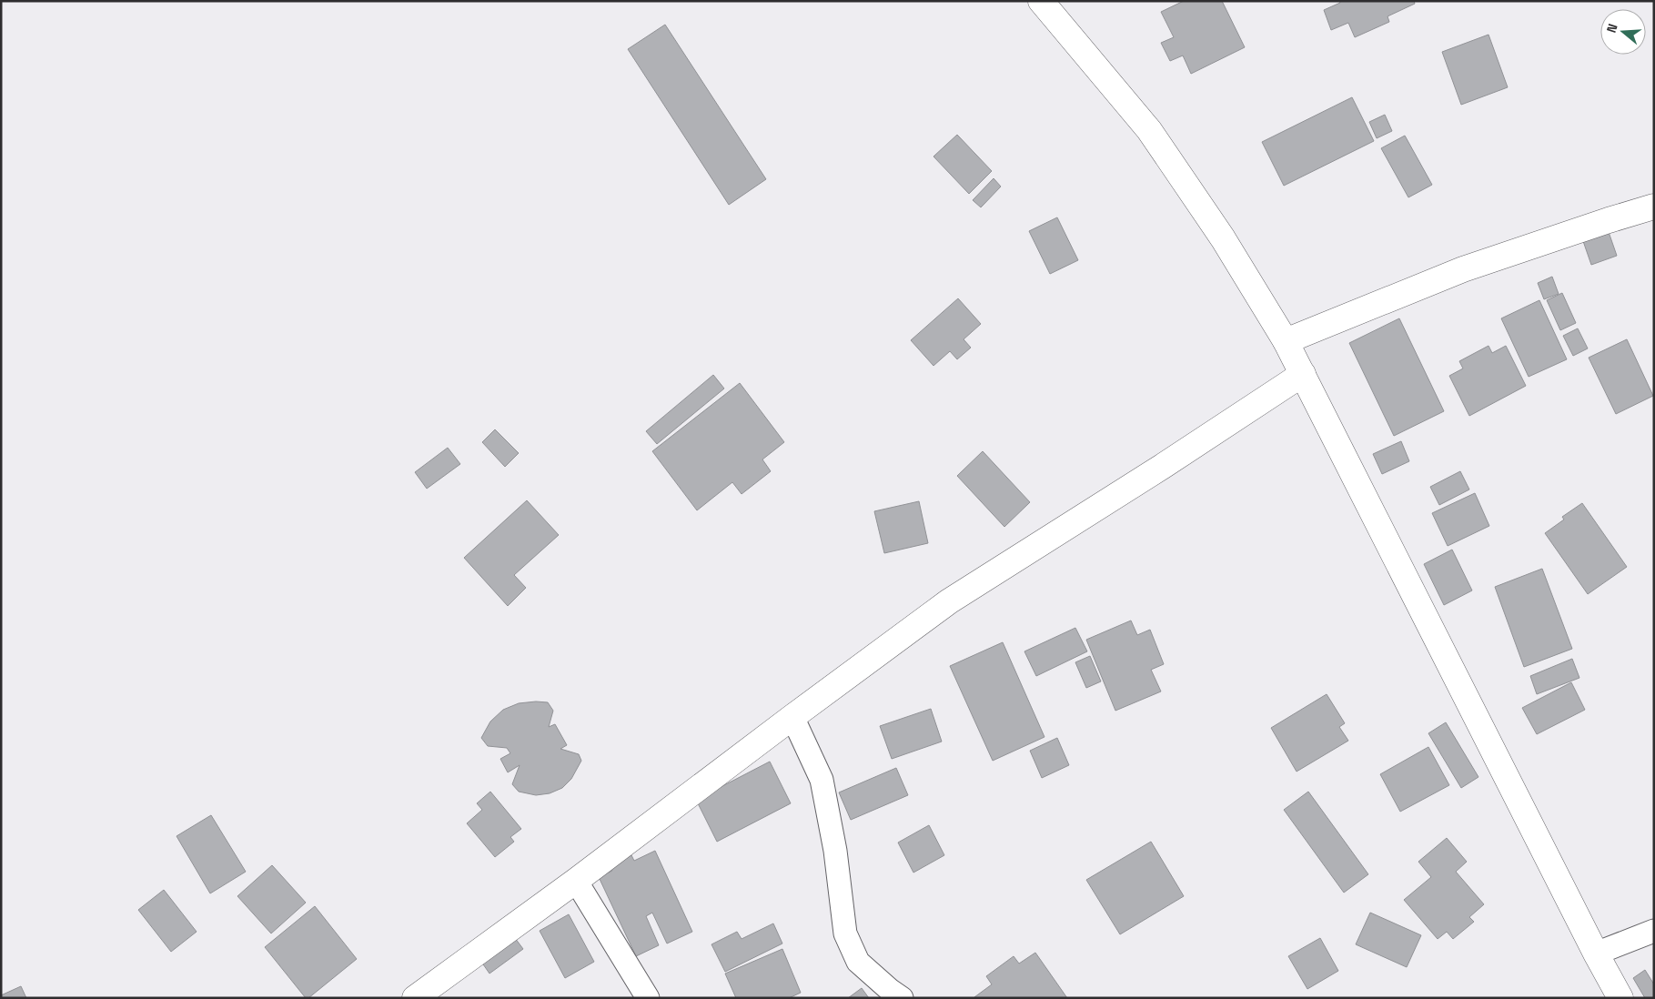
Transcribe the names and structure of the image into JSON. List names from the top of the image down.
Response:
{
  "north": "left"
}
